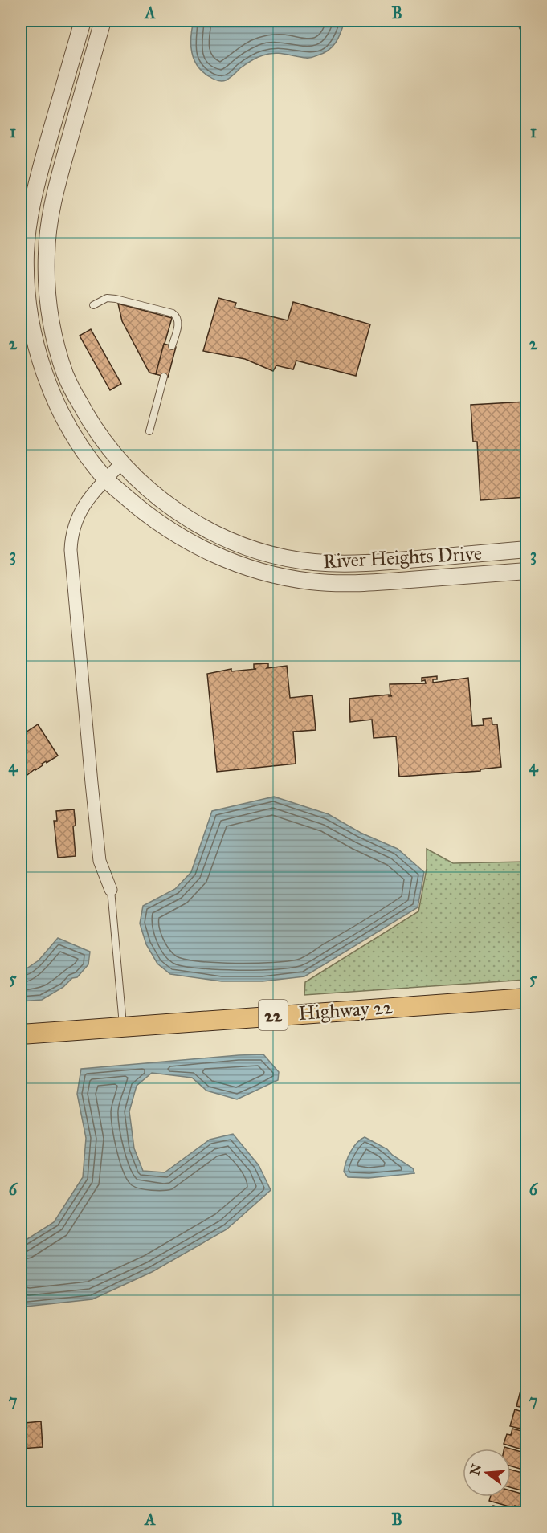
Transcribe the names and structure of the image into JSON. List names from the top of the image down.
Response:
{
  "streets": {
    "main road": ["Highway 22", "22"],
    "street": ["River Heights Drive"]
  },
  "north": "left",
  "grid": {
    "columns": ["A", "B"],
    "rows": [
      "1",
      "2",
      "3",
      "4",
      "5",
      "6",
      "7"
    ]
  }
}
